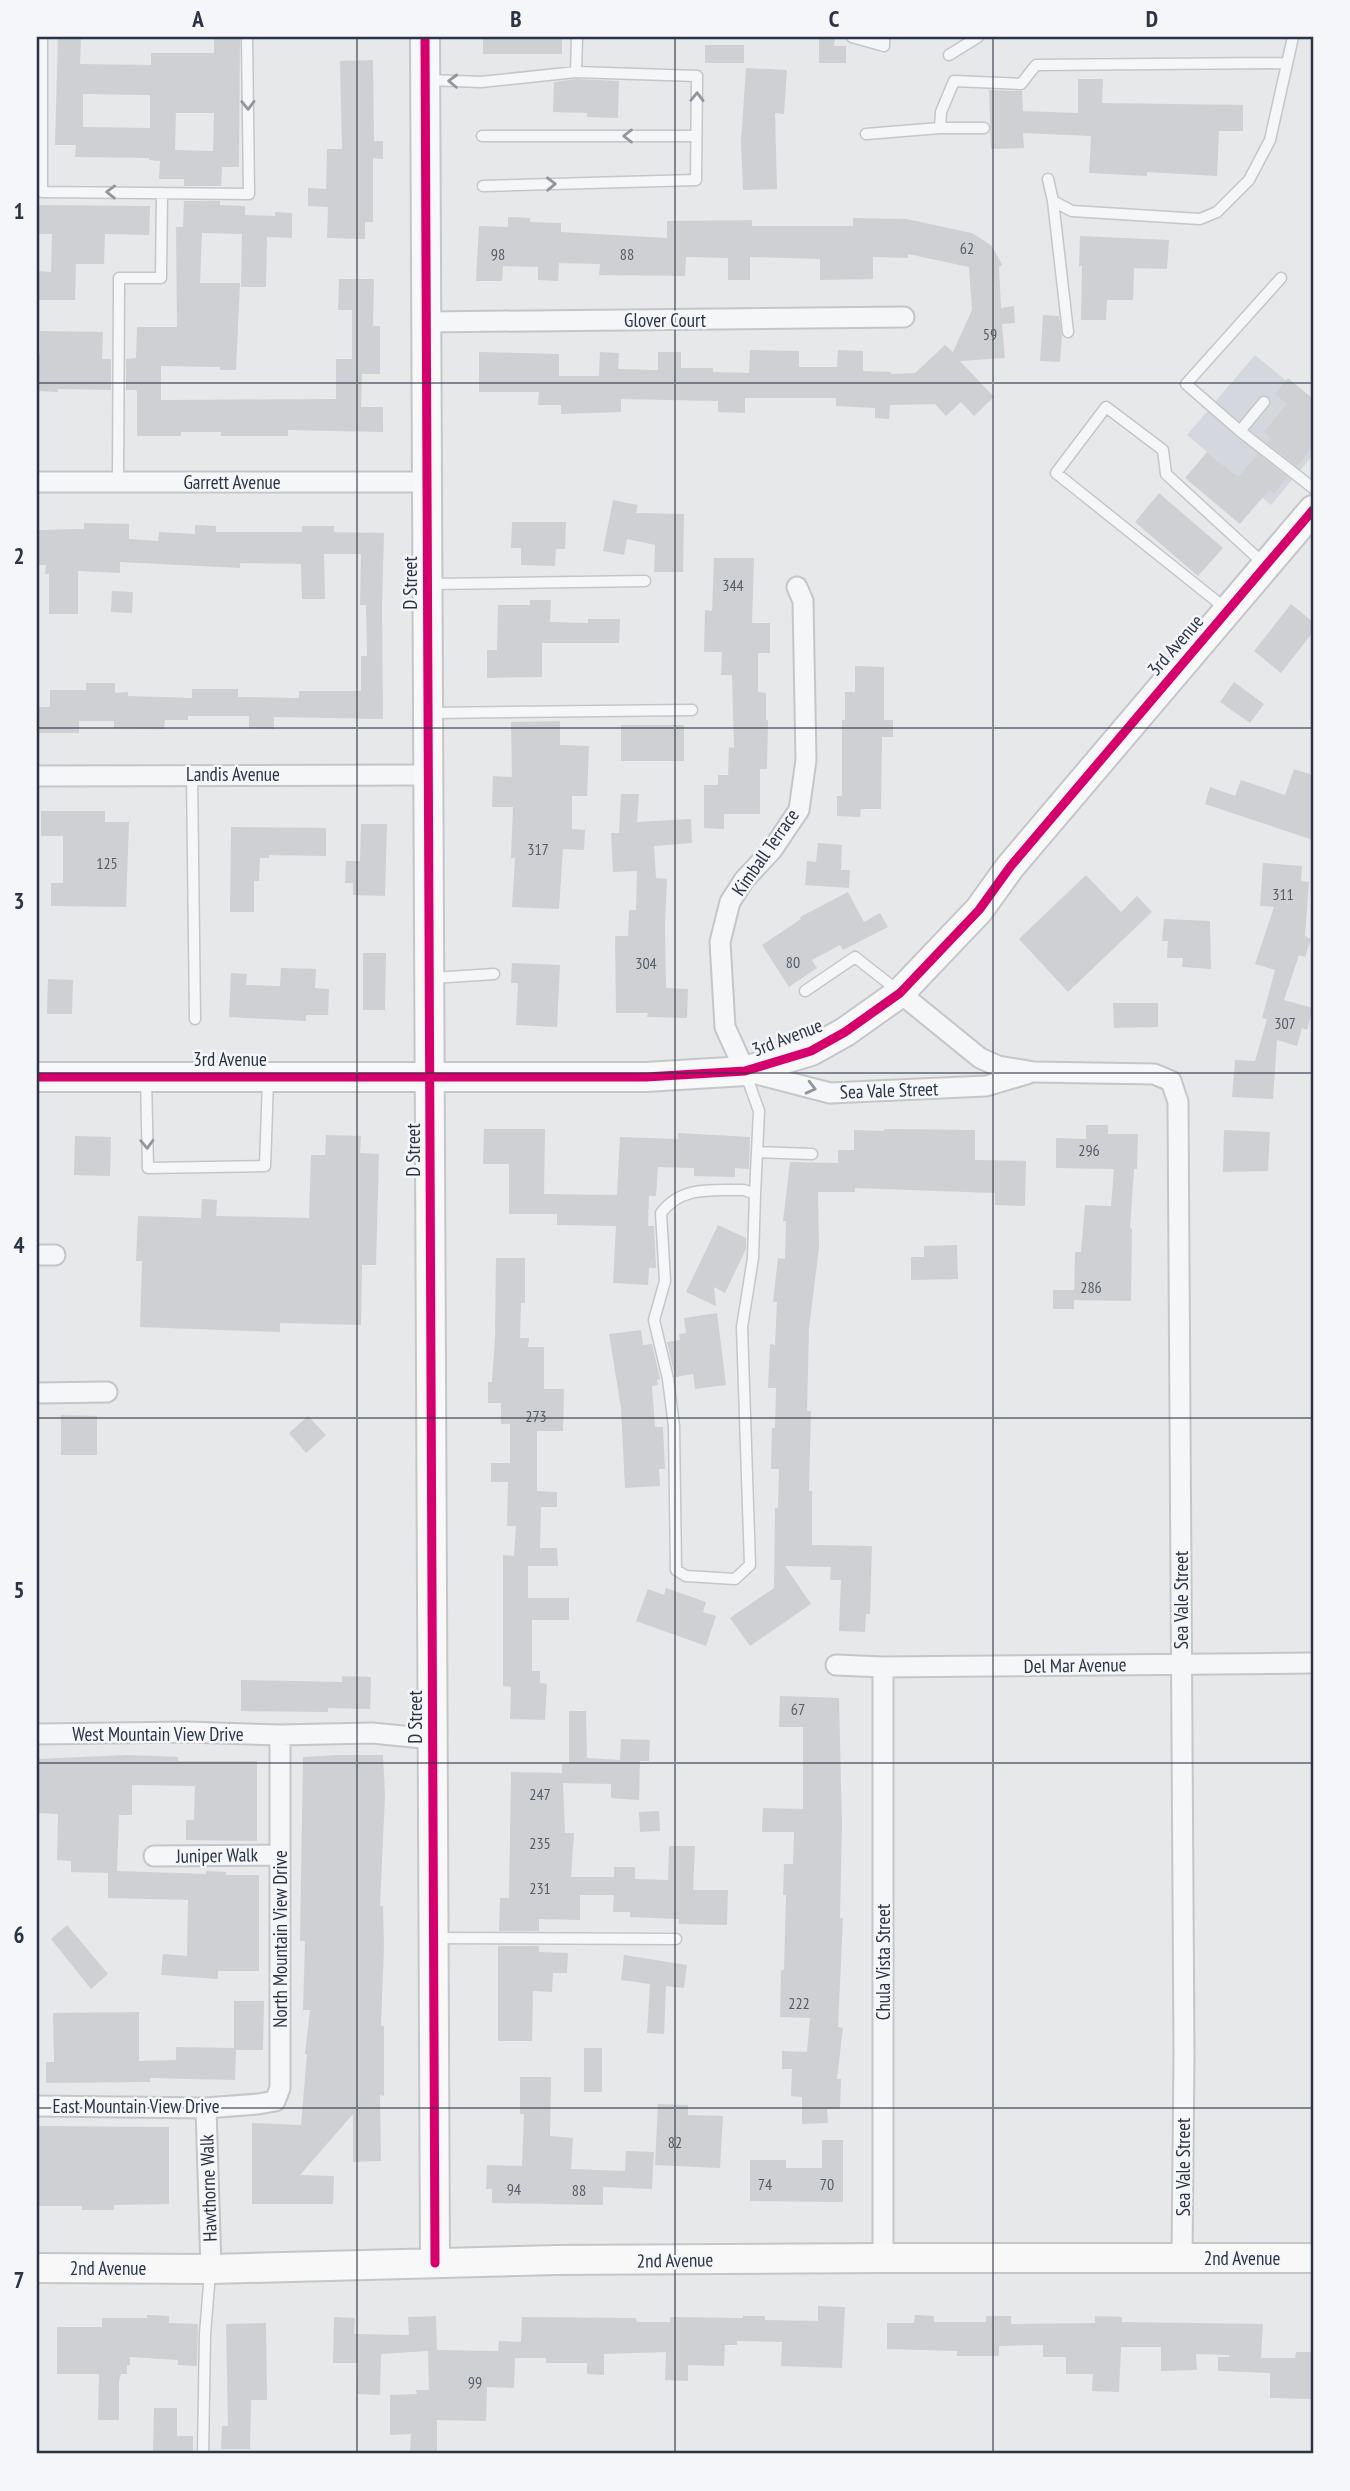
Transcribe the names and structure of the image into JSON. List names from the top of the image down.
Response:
{
  "streets": {
    "street": [
      "Glover Court",
      "Garrett Avenue",
      "D Street",
      "3rd Avenue",
      "Landis Avenue",
      "Kimball Terrace",
      "Sea Vale Street",
      "Del Mar Avenue",
      "West Mountain View Drive",
      "Juniper Walk",
      "North Mountain View Drive",
      "Chula Vista Street",
      "East Mountain View Drive",
      "Hawthorne Walk",
      "2nd Avenue"
    ]
  },
  "crossings": [
    ["Glover Court", "D Street"],
    ["Garrett Avenue", "D Street"],
    ["D Street", "3rd Avenue"],
    ["D Street", "Landis Avenue"],
    ["D Street", "2nd Avenue"],
    ["3rd Avenue", "Kimball Terrace"],
    ["3rd Avenue", "Sea Vale Street"],
    ["Kimball Terrace", "Sea Vale Street"],
    ["Sea Vale Street", "Del Mar Avenue"],
    ["Sea Vale Street", "2nd Avenue"],
    ["Del Mar Avenue", "Chula Vista Street"],
    ["West Mountain View Drive", "North Mountain View Drive"],
    ["Juniper Walk", "North Mountain View Drive"],
    ["North Mountain View Drive", "East Mountain View Drive"],
    ["Chula Vista Street", "2nd Avenue"],
    ["East Mountain View Drive", "Hawthorne Walk"],
    ["Hawthorne Walk", "2nd Avenue"]
  ],
  "house_numbers": [
    "62",
    "98",
    "88",
    "59",
    "344",
    "317",
    "125",
    "311",
    "80",
    "304",
    "307",
    "296",
    "286",
    "273",
    "67",
    "247",
    "235",
    "231",
    "222",
    "82",
    "74",
    "70",
    "94",
    "88",
    "99"
  ],
  "grid": {
    "columns": [
      "A",
      "B",
      "C",
      "D"
    ],
    "rows": [
      "1",
      "2",
      "3",
      "4",
      "5",
      "6",
      "7"
    ]
  }
}
